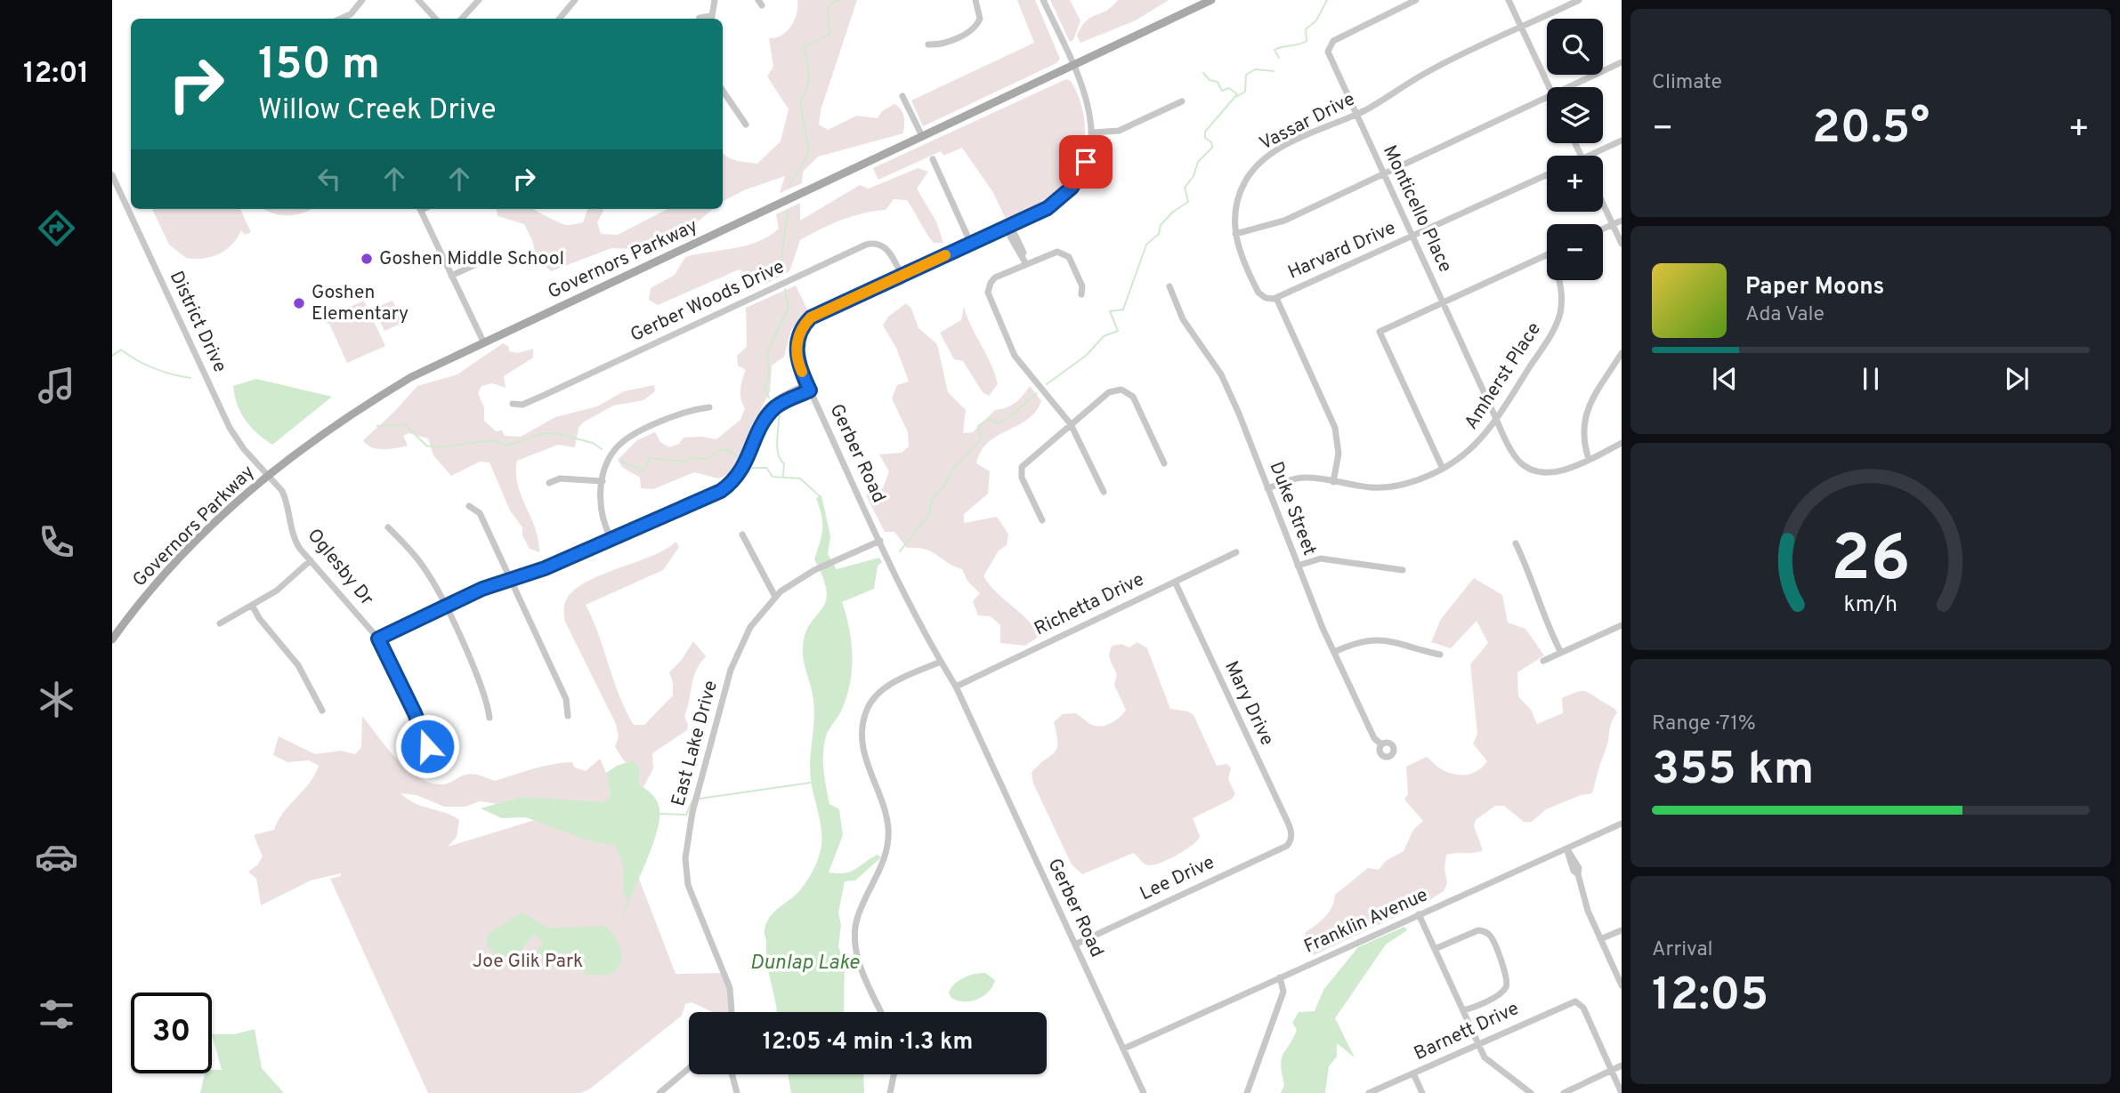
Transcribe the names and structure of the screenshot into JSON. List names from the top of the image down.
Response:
{
  "streets": {
    "main road": ["Governors Parkway"],
    "street": [
      "Vassar Drive",
      "Monticello Place",
      "Harvard Drive",
      "Gerber Woods Drive",
      "District Drive",
      "Amherst Place",
      "Gerber Road",
      "Duke Street",
      "Oglesby Dr",
      "Richetta Drive",
      "Mary Drive",
      "East Lake Drive",
      "Lee Drive",
      "Franklin Avenue",
      "Barnett Drive"
    ]
  },
  "crossings": [
    ["Vassar Drive", "Monticello Place"],
    ["Vassar Drive", "Harvard Drive"],
    ["Vassar Drive", "Amherst Place"],
    ["Monticello Place", "Harvard Drive"],
    ["Monticello Place", "Amherst Place"],
    ["Governors Parkway", "District Drive"],
    ["Governors Parkway", "Gerber Road"],
    ["Governors Parkway", "Oglesby Dr"],
    ["Gerber Woods Drive", "Gerber Road"],
    ["District Drive", "Oglesby Dr"],
    ["Amherst Place", "Duke Street"],
    ["Gerber Road", "Richetta Drive"],
    ["Gerber Road", "East Lake Drive"],
    ["Gerber Road", "Lee Drive"],
    ["Gerber Road", "Franklin Avenue"],
    ["Richetta Drive", "Mary Drive"],
    ["Mary Drive", "Lee Drive"]
  ],
  "water": ["Dunlap Lake"],
  "parks": ["Joe Glik Park"],
  "places": ["Goshen Middle School", "Goshen Elementary"],
  "page": {
    "tabs": "12:01",
    "tile": [
      "Climate",
      ["Range · 71%", "355 km"],
      ["Arrival", "12:05"]
    ],
    "map_buttons": ["+", "−"],
    "turn": ["150 m", "Willow Creek Drive"],
    "heat": ["−", "20.5°", "+"],
    "song": ["Paper Moons", "Ada Vale"],
    "limit": "30",
    "trip": "12:05 · 4 min · 1.3 km",
    "gauge": ["26", "km/h"]
  }
}
